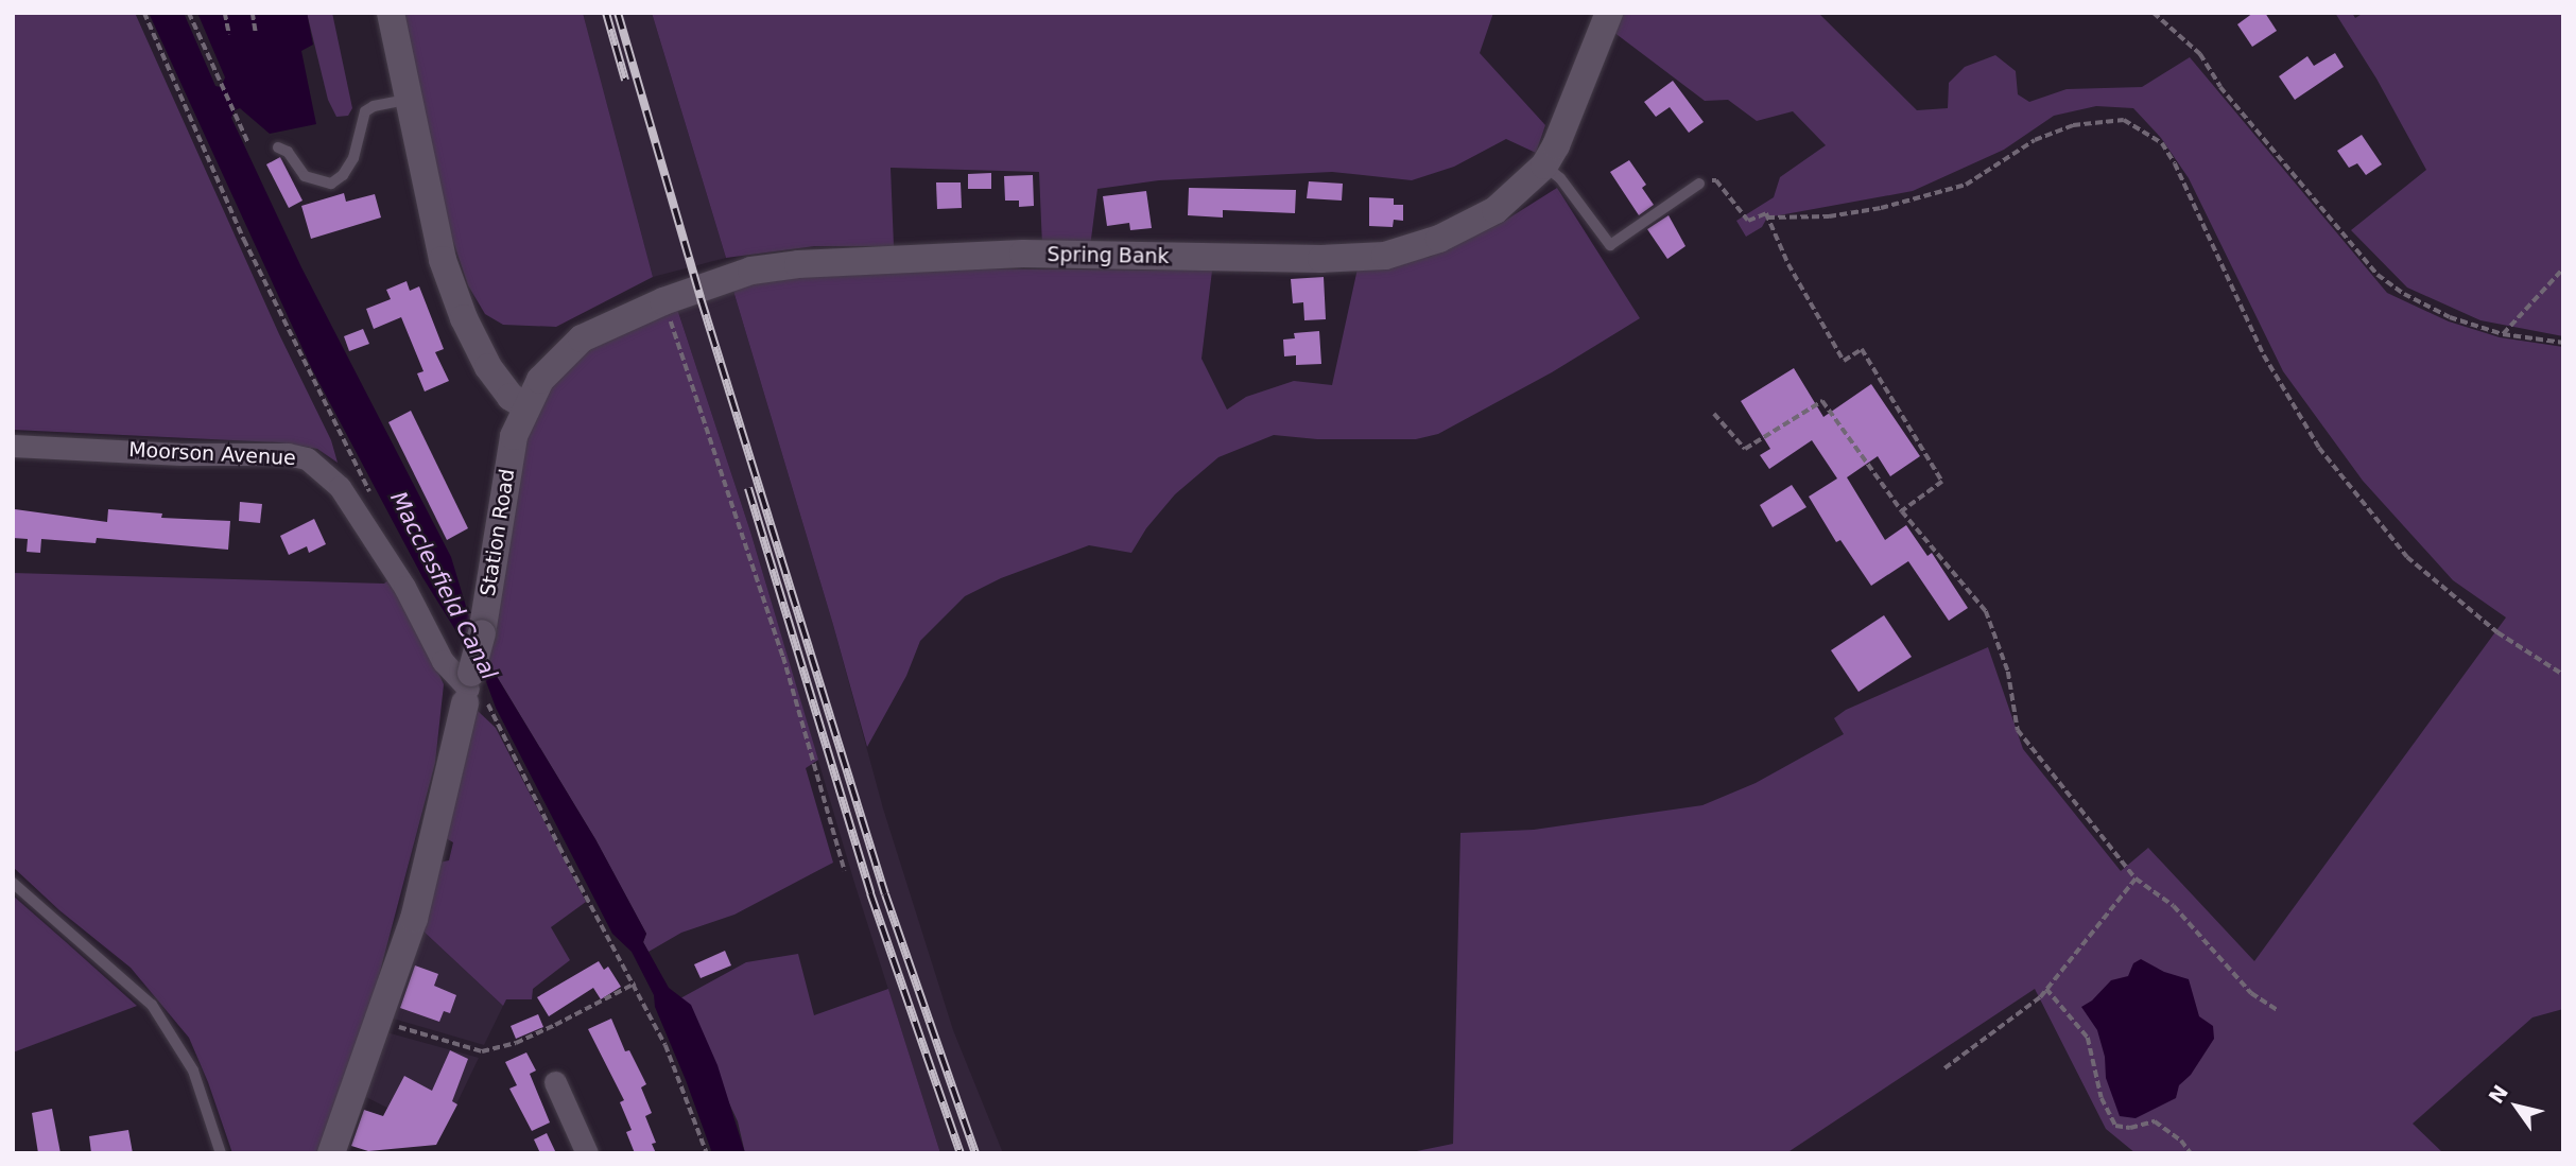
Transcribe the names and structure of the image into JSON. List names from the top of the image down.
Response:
{
  "streets": {
    "street": ["Spring Bank", "Moorson Avenue", "Station Road"]
  },
  "crossings": [
    ["Spring Bank", "Station Road"],
    ["Moorson Avenue", "Station Road"]
  ],
  "water": ["Macclesfield Canal"],
  "north": "top left"
}
